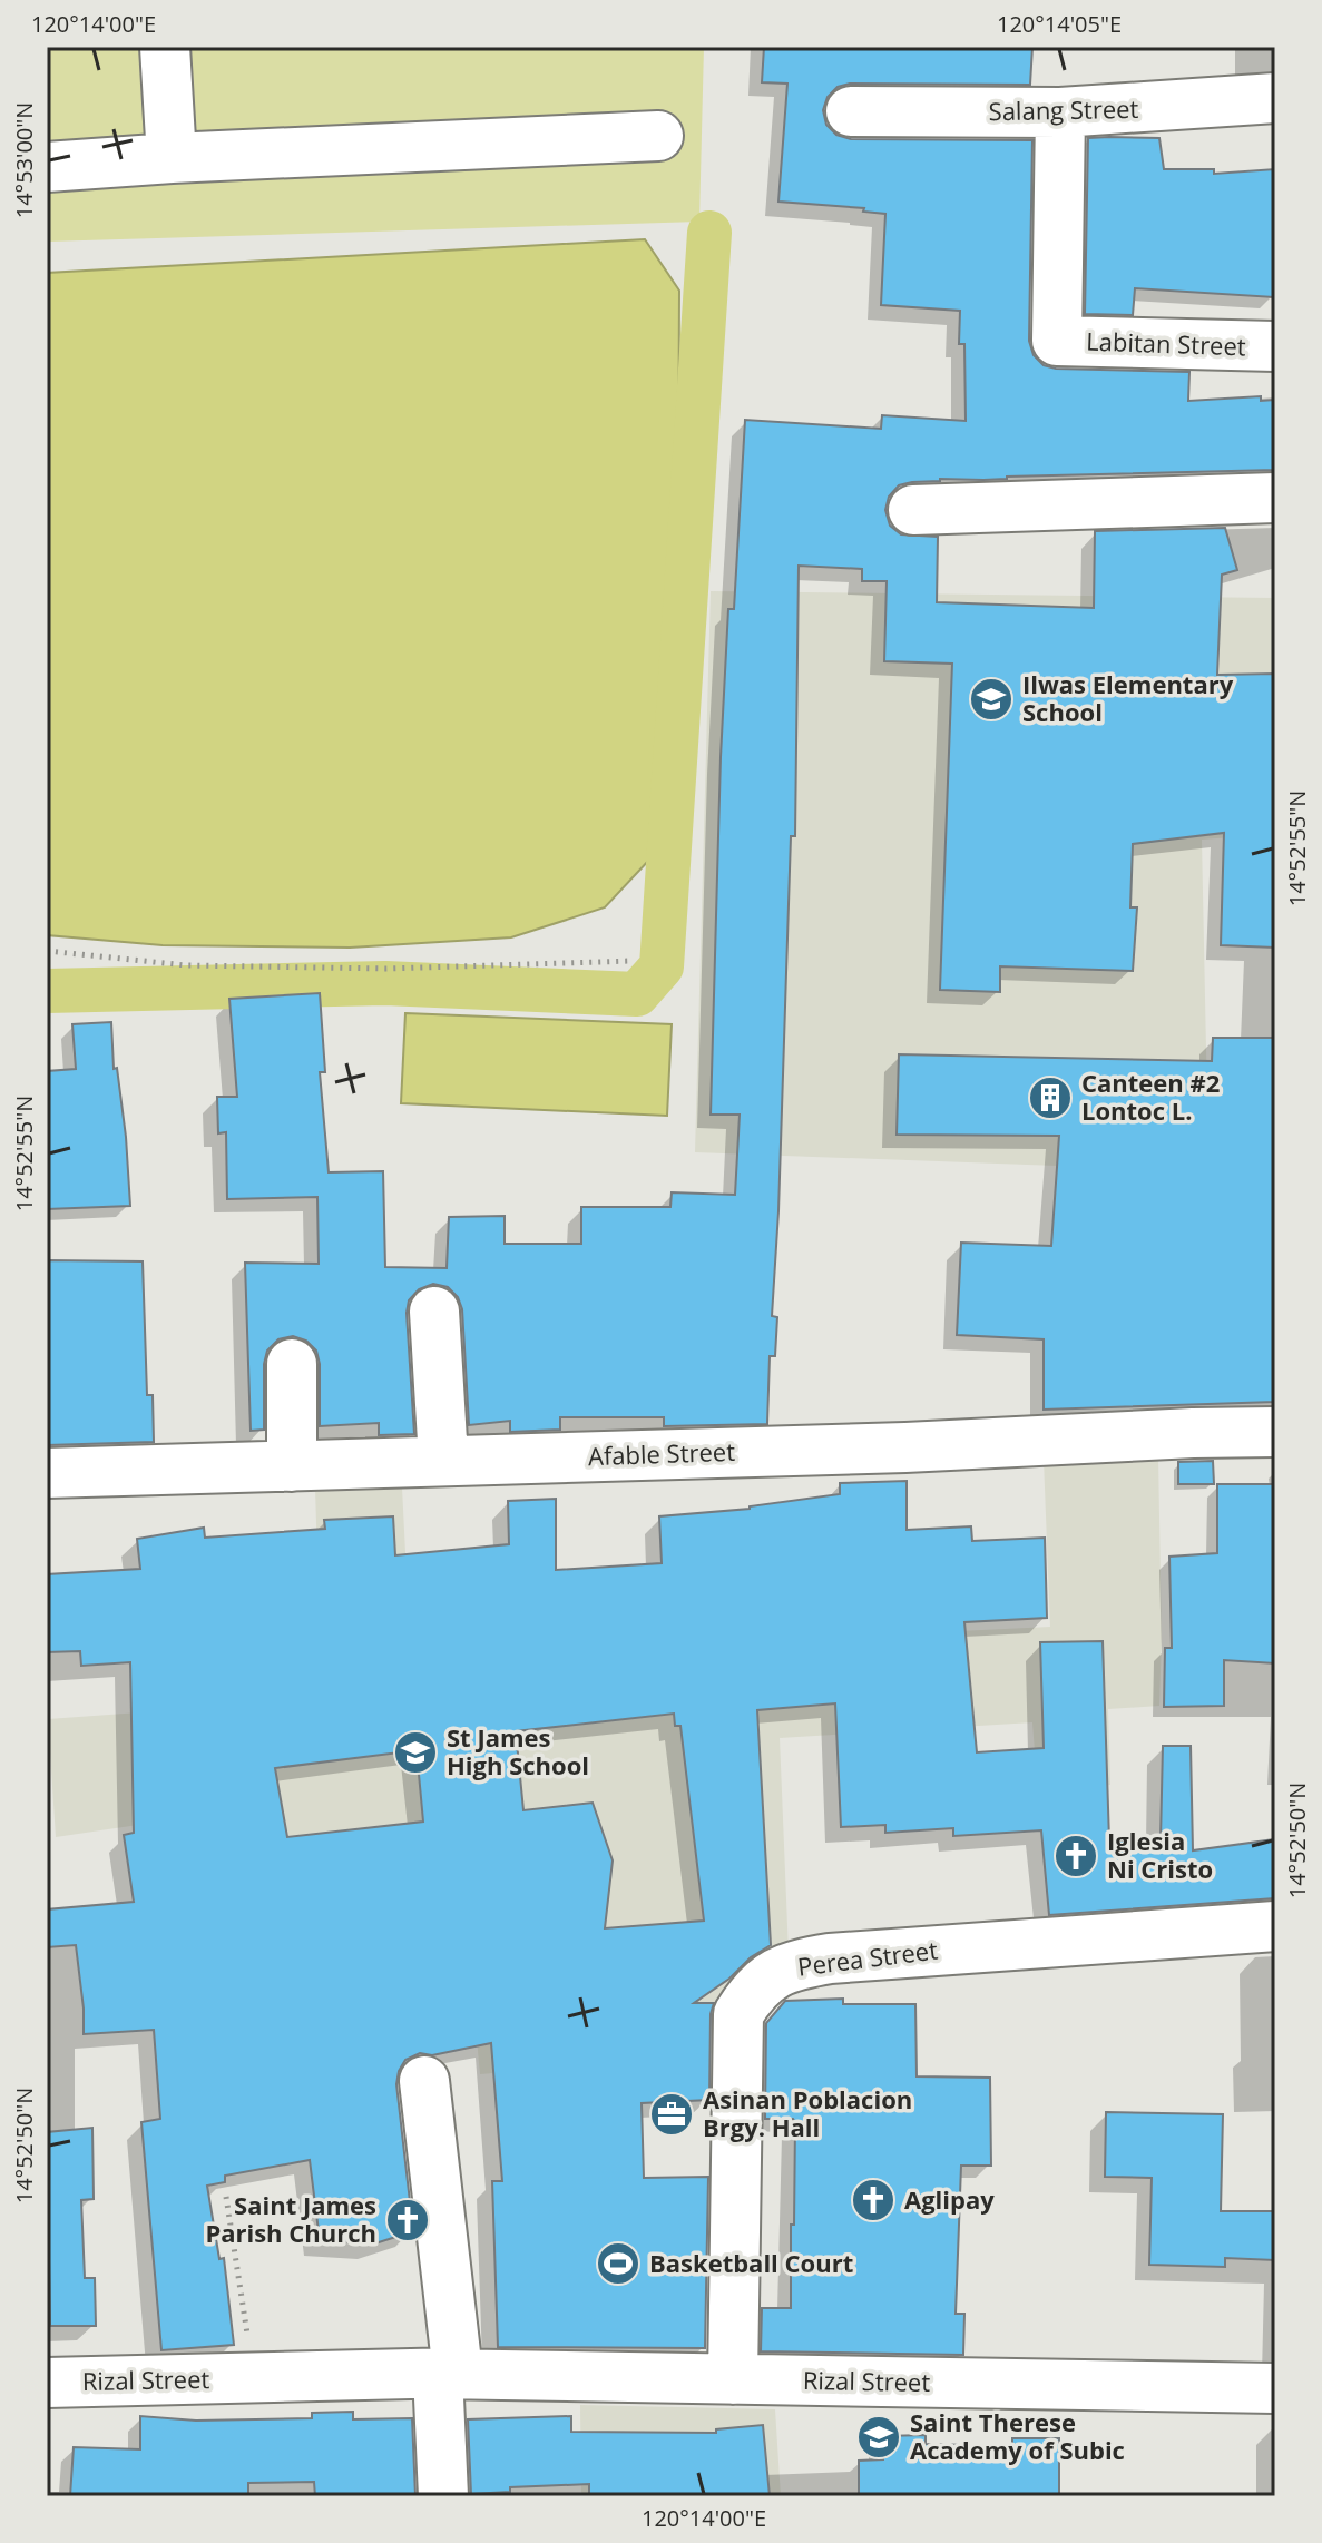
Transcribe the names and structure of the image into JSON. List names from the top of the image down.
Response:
{
  "streets": {
    "street": [
      "Salang Street",
      "Labitan Street",
      "Afable Street",
      "Perea Street",
      "Rizal Street"
    ]
  },
  "crossings": [
    ["Salang Street", "Labitan Street"],
    ["Perea Street", "Rizal Street"]
  ],
  "places": {
    "school or university": ["Ilwas Elementary School", "St James High School", "Saint Therese Academy of Subic"],
    "building": ["Canteen #2 Lontoc L."],
    "church": ["Iglesia Ni Cristo", "Aglipay", "Saint James Parish Church"],
    "office": ["Asinan Poblacion Brgy. Hall"],
    "sports": ["Basketball Court"]
  },
  "coordinates": [
    "120°14'00\"E",
    "120°14'05\"E",
    "14°53'00\"N",
    "14°52'55\"N",
    "14°52'50\"N"
  ]
}
